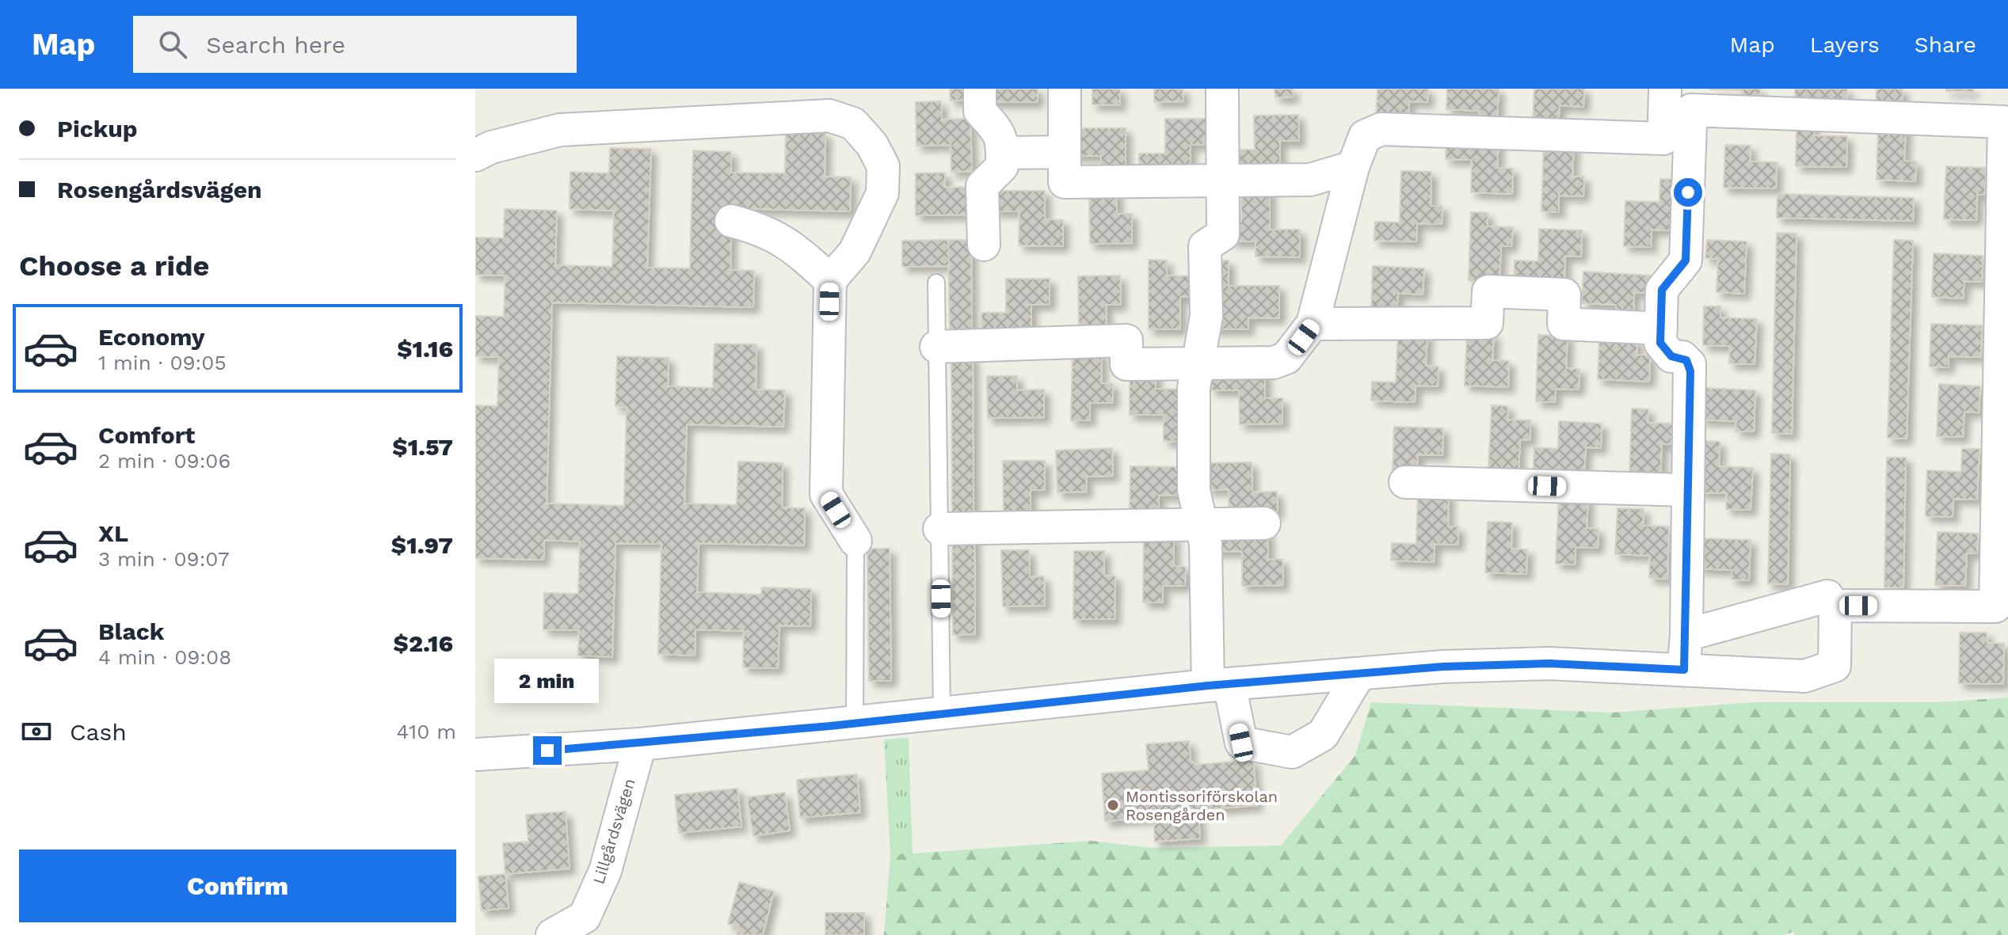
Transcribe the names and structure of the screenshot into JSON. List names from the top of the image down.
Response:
{
  "streets": {
    "street": ["Lillgårdsvägen"]
  },
  "places": ["Montissoriförskolan Rosengården"],
  "page": {
    "header": "Map",
    "search": "Search here",
    "nav": ["Map", "Layers", "Share"],
    "banner": ["Pickup", "Rosengårdsvägen"],
    "heading": "Choose a ride",
    "list": [
      {
        "name": "Economy",
        "note": "1 min · 09:05",
        "value": "$1.16"
      },
      {
        "name": "Comfort",
        "note": "2 min · 09:06",
        "value": "$1.57"
      },
      {
        "name": "XL",
        "note": "3 min · 09:07",
        "value": "$1.97"
      },
      {
        "name": "Black",
        "note": "4 min · 09:08",
        "value": "$2.16"
      }
    ],
    "bubble": "2 min",
    "pay": ["Cash", "410 m"],
    "buttons": "Confirm"
  }
}
